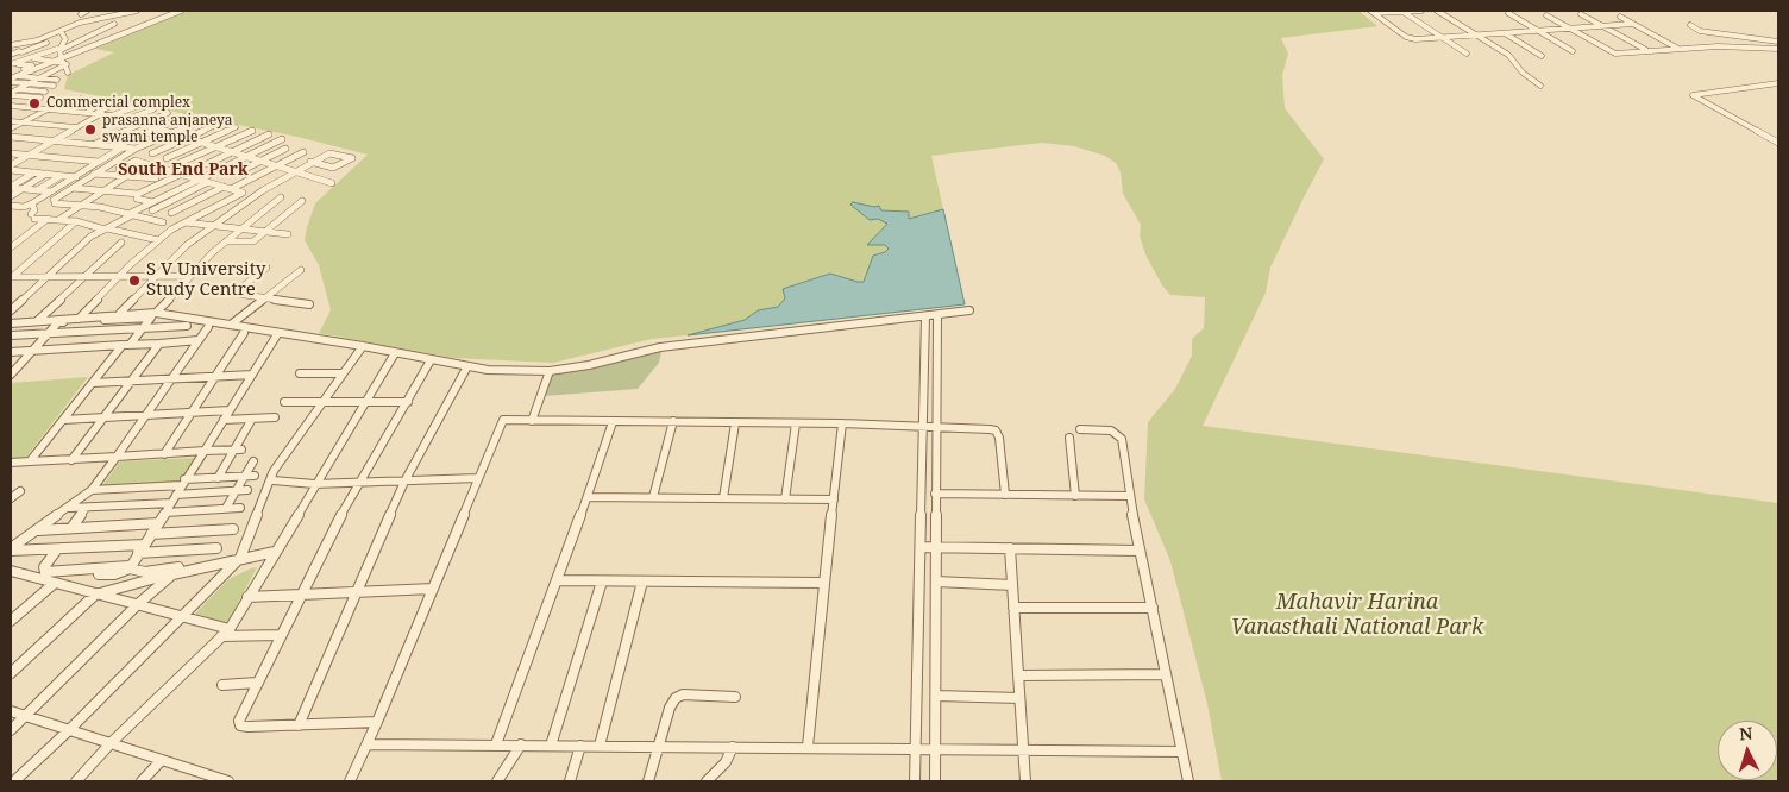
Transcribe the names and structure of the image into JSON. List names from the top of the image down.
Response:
{
  "districts": ["South End Park"],
  "parks": ["Mahavir Harina Vanasthali National Park"],
  "places": ["Commercial complex", "prasanna anjaneya swami temple", "S V University Study Centre"],
  "north": "top"
}
